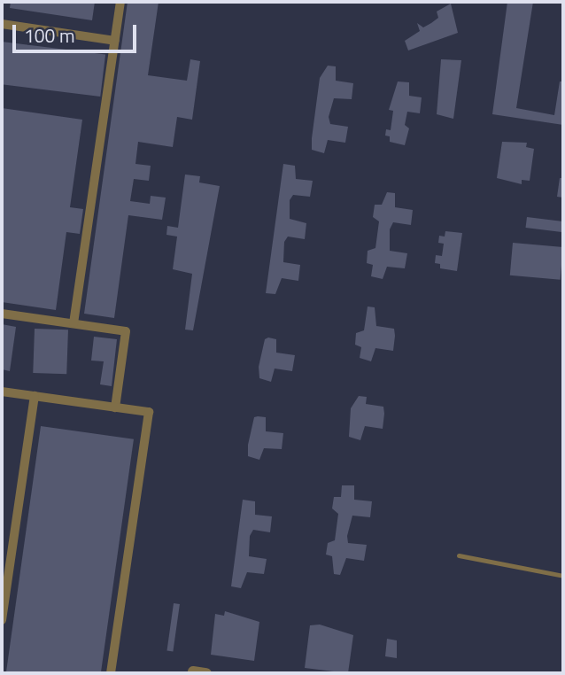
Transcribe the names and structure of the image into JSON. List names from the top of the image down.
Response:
{
  "scale_bar": "100 m"
}
